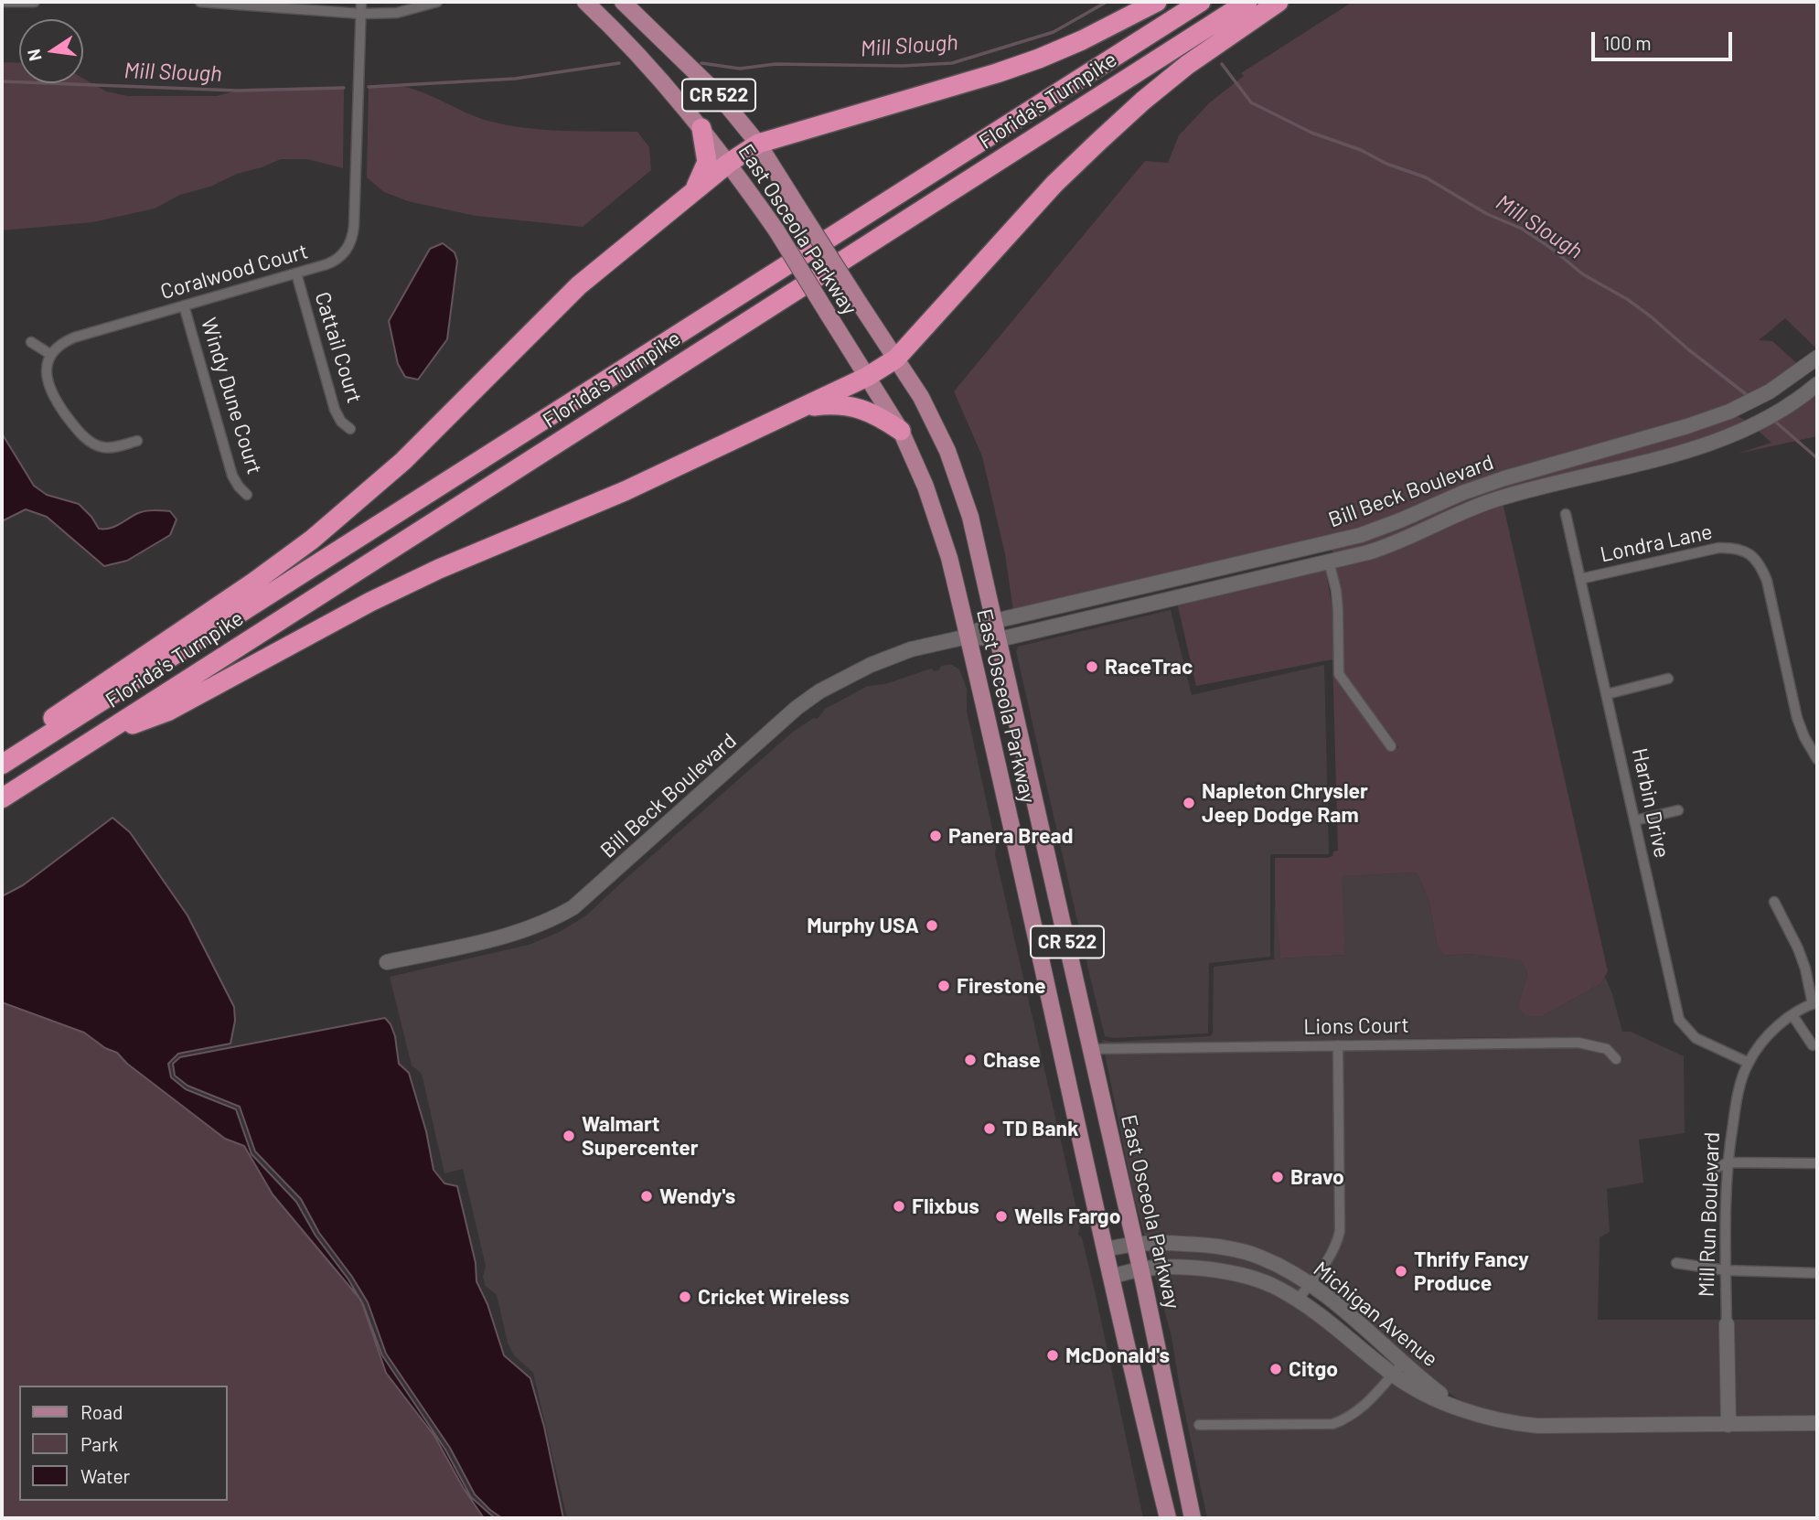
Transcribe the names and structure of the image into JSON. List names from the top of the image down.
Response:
{
  "streets": {
    "highway": ["Florida's Turnpike"],
    "main road": ["CR 522", "East Osceola Parkway"],
    "street": [
      "Coralwood Court",
      "Cattail Court",
      "Windy Dune Court",
      "Bill Beck Boulevard",
      "Londra Lane",
      "Harbin Drive",
      "Lions Court",
      "Mill Run Boulevard",
      "Michigan Avenue"
    ]
  },
  "crossings": [
    ["East Osceola Parkway", "Bill Beck Boulevard"],
    ["East Osceola Parkway", "Lions Court"],
    ["East Osceola Parkway", "Michigan Avenue"],
    ["Coralwood Court", "Cattail Court"],
    ["Coralwood Court", "Windy Dune Court"],
    ["Londra Lane", "Harbin Drive"],
    ["Harbin Drive", "Mill Run Boulevard"],
    ["Mill Run Boulevard", "Michigan Avenue"]
  ],
  "water": ["Mill Slough"],
  "places": [
    "RaceTrac",
    "Napleton Chrysler Jeep Dodge Ram",
    "Panera Bread",
    "Murphy USA",
    "Firestone",
    "Chase",
    "TD Bank",
    "Walmart Supercenter",
    "Bravo",
    "Wendy's",
    "Flixbus",
    "Wells Fargo",
    "Thrify Fancy Produce",
    "Cricket Wireless",
    "McDonald's",
    "Citgo"
  ],
  "legend": ["Road", "Park", "Water"],
  "scale_bar": "100 m",
  "north": "left"
}
